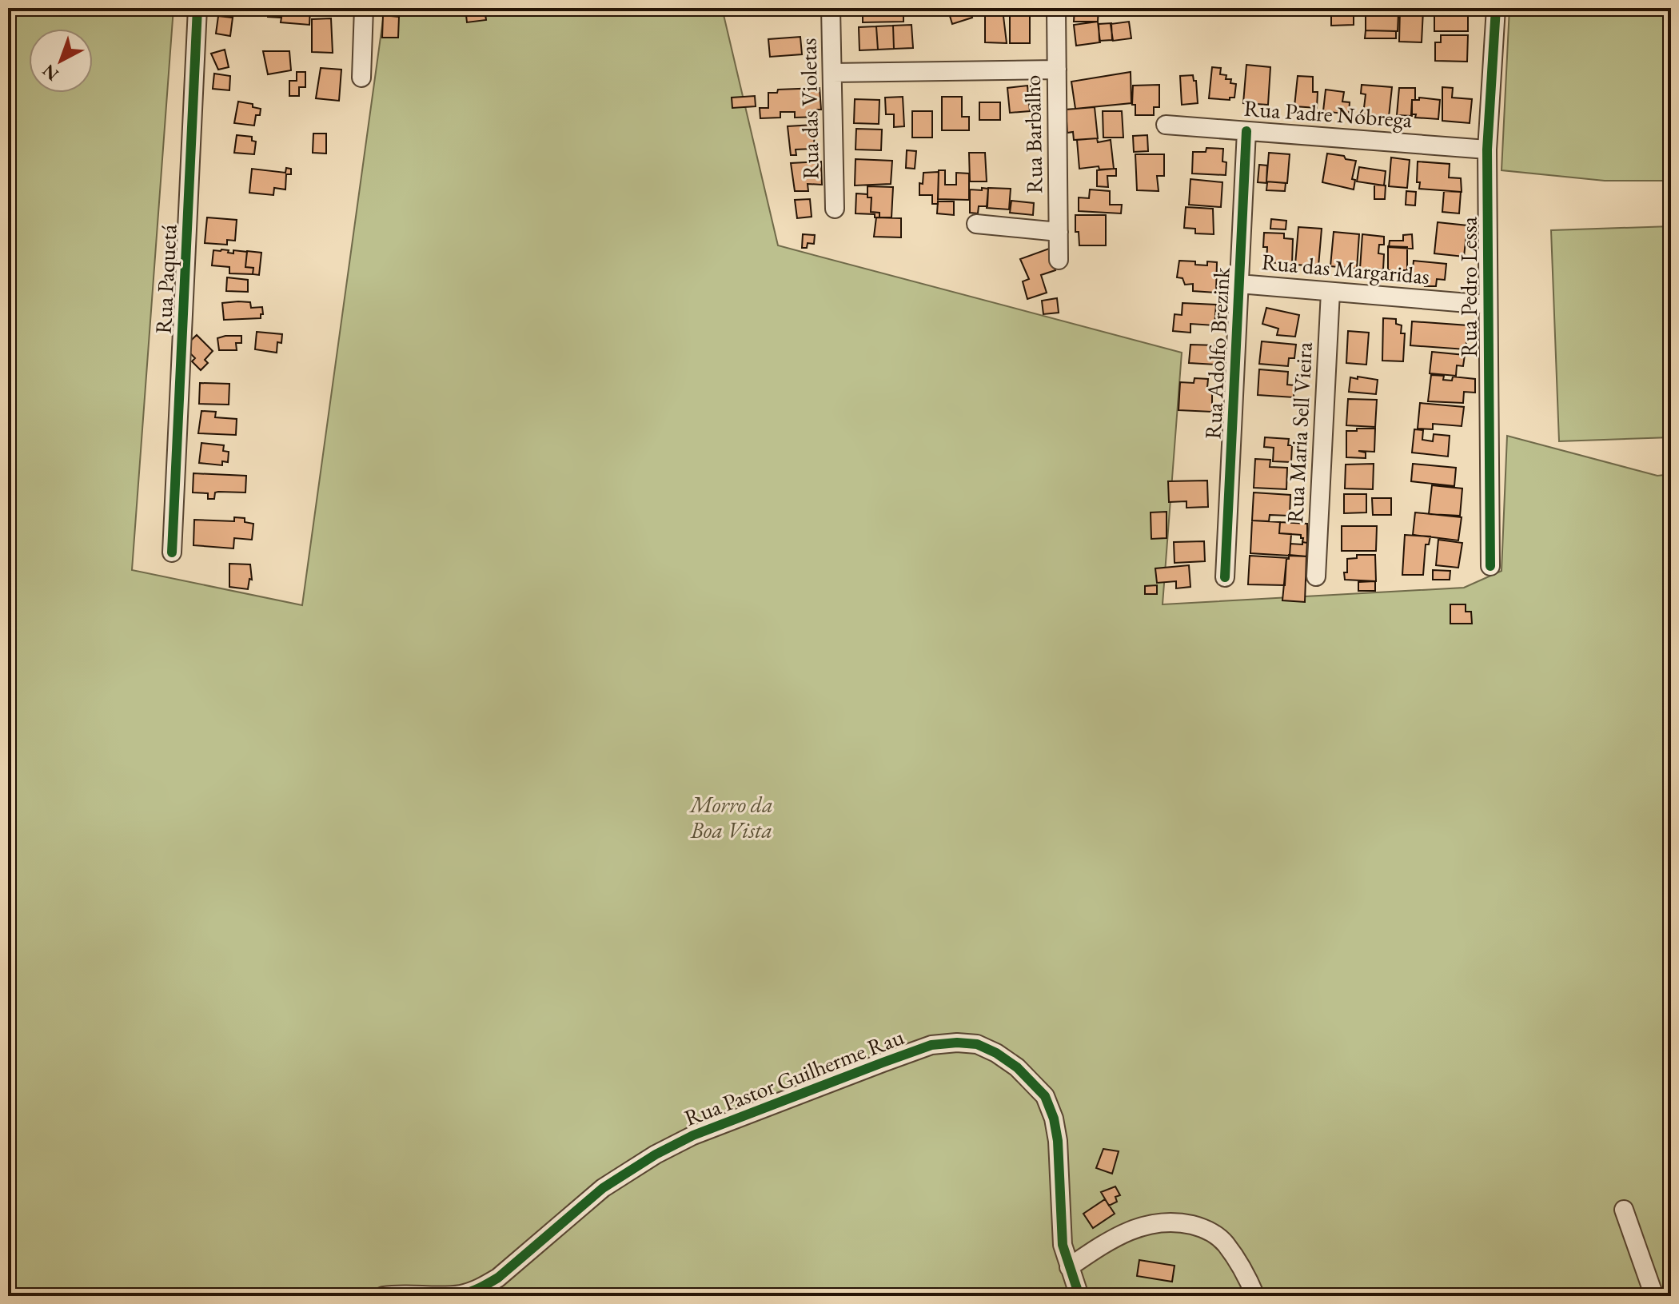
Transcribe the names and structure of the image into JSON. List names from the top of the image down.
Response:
{
  "streets": {
    "street": [
      "Rua das Violetas",
      "Rua Padre Nóbrega",
      "Rua Barbalho",
      "Rua das Margaridas",
      "Rua Paquetá",
      "Rua Pedro Lessa",
      "Rua Adolfo Brezink",
      "Rua Maria Sell Vieira",
      "Rua Pastor Guilherme Rau"
    ]
  },
  "crossings": [
    ["Rua Padre Nóbrega", "Rua Pedro Lessa"],
    ["Rua Padre Nóbrega", "Rua Adolfo Brezink"],
    ["Rua das Margaridas", "Rua Pedro Lessa"],
    ["Rua das Margaridas", "Rua Adolfo Brezink"],
    ["Rua das Margaridas", "Rua Maria Sell Vieira"]
  ],
  "parks": ["Morro da Boa Vista"],
  "north": "bottom left"
}
